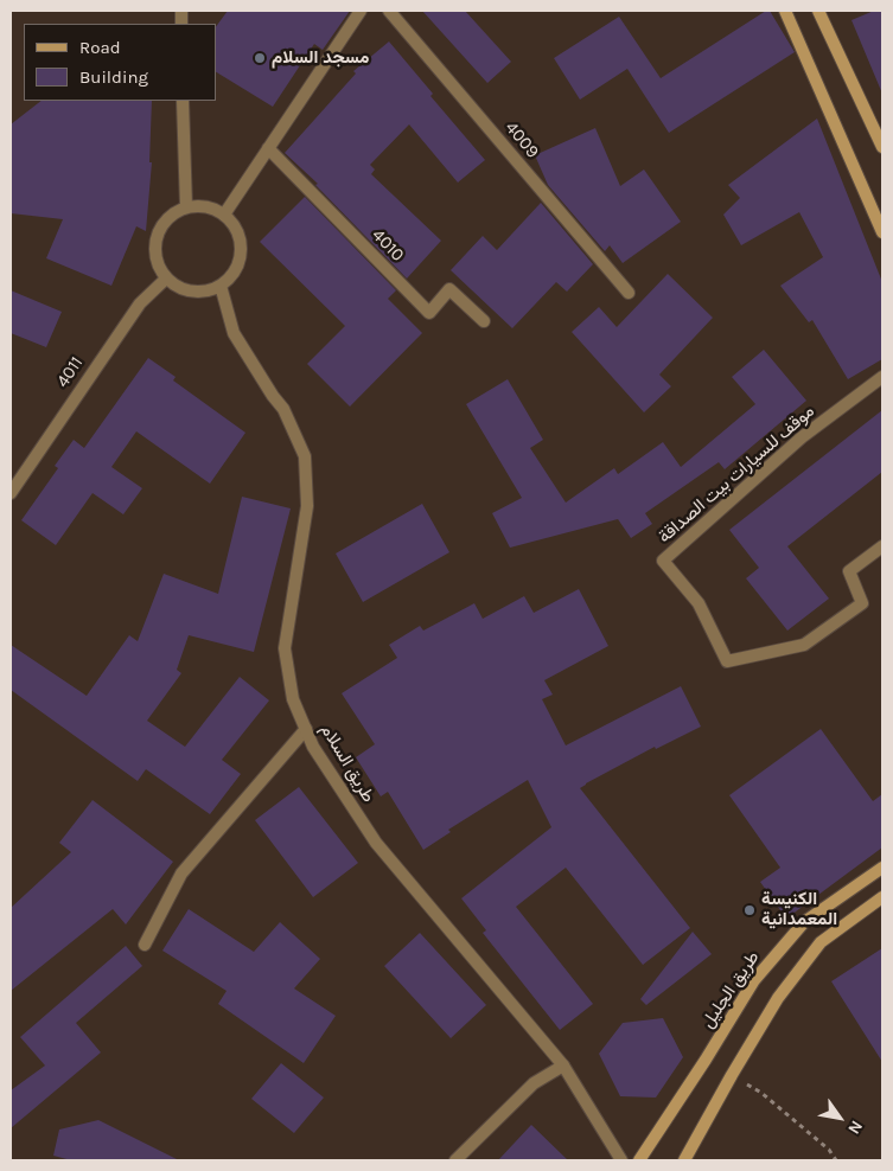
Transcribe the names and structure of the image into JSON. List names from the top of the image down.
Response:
{
  "streets": {
    "street": [
      "4009",
      "4010",
      "4011",
      "موقف للسيارات بيت الصداقة",
      "طريق السلام",
      "طريق الجليل"
    ]
  },
  "crossings": [
    ["4011", "طريق السلام"]
  ],
  "places": ["مسجد السلام", "الكنيسة المعمدانية"],
  "legend": ["Road", "Building"],
  "north": "bottom right"
}
